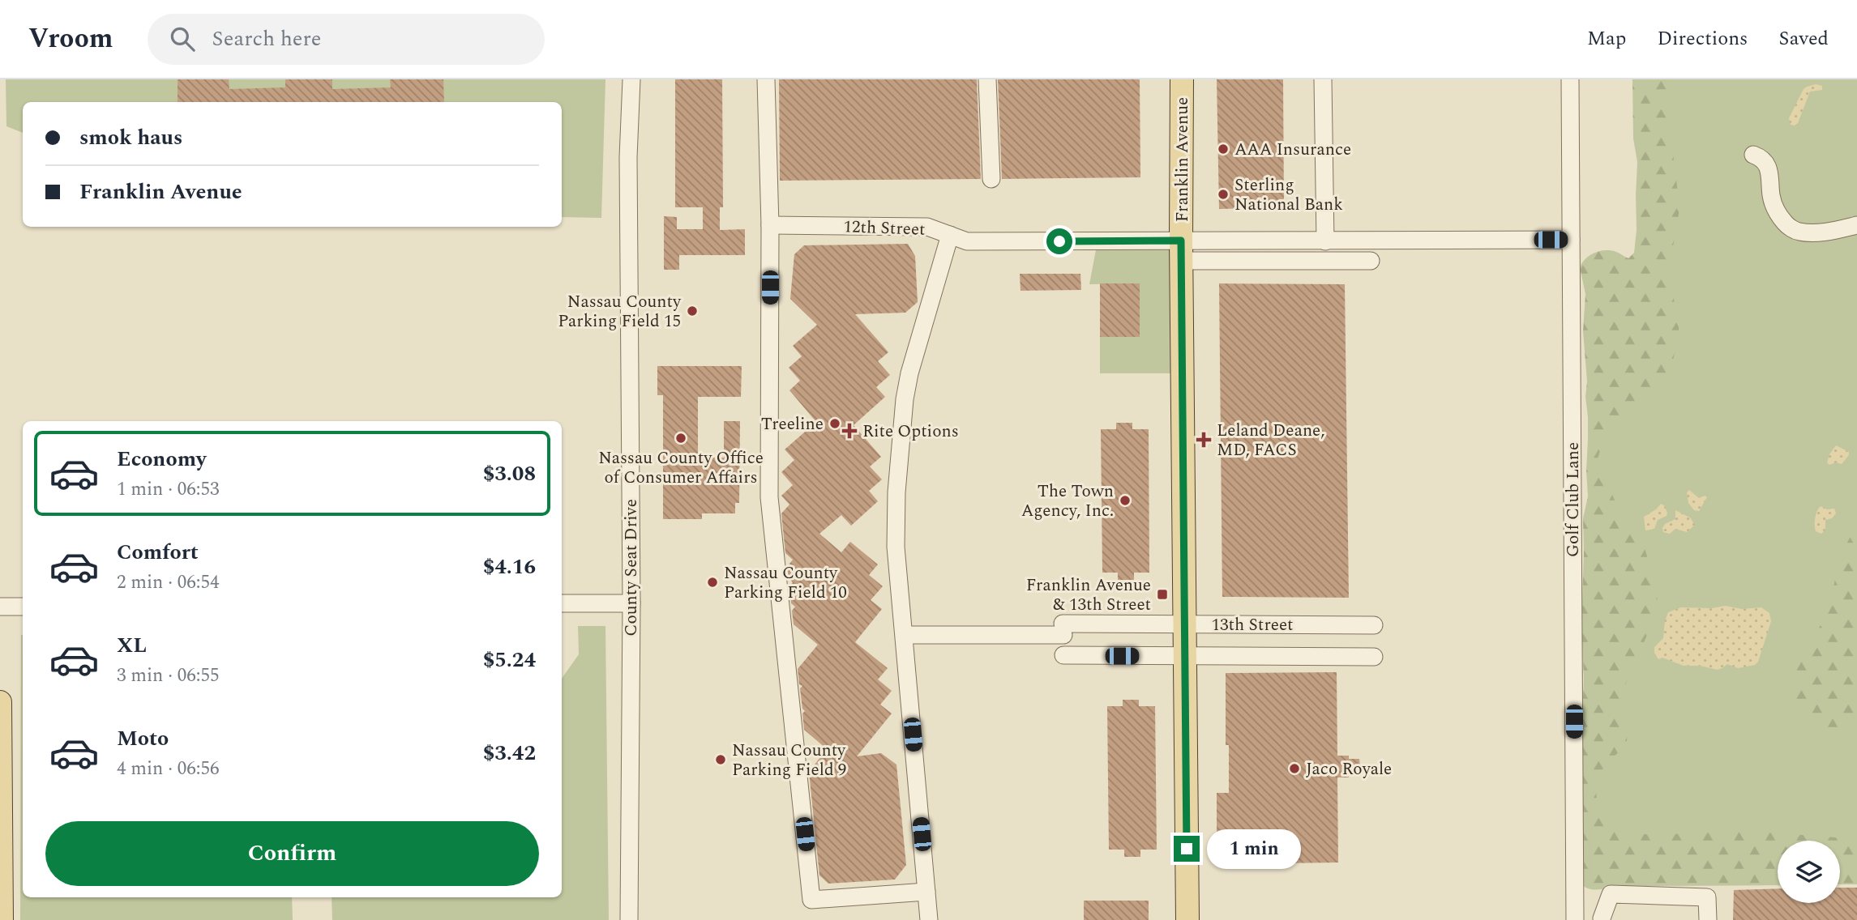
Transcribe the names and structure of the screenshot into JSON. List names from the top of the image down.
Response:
{
  "streets": {
    "main road": ["Franklin Avenue"],
    "street": [
      "12th Street",
      "Golf Club Lane",
      "County Seat Drive",
      "13th Street"
    ]
  },
  "crossings": [
    ["Franklin Avenue", "12th Street"],
    ["Franklin Avenue", "13th Street"],
    ["12th Street", "Golf Club Lane"]
  ],
  "places": {
    "other": [
      "AAA Insurance",
      "Sterling National Bank",
      "Nassau County Parking Field 15",
      "Treeline",
      "Nassau County Office of Consumer Affairs",
      "The Town Agency, Inc.",
      "Nassau County Parking Field 10",
      "Nassau County Parking Field 9",
      "Jaco Royale"
    ],
    "health": ["Rite Options", "Leland Deane, MD, FACS"],
    "transit": ["Franklin Avenue & 13th Street"]
  },
  "page": {
    "header": "Vroom",
    "search": "Search here",
    "nav": ["Map", "Directions", "Saved"],
    "banner": ["smok haus", "Franklin Avenue"],
    "list": [
      {
        "name": "Economy",
        "note": "1 min · 06:53",
        "value": "$3.08"
      },
      {
        "name": "Comfort",
        "note": "2 min · 06:54",
        "value": "$4.16"
      },
      {
        "name": "XL",
        "note": "3 min · 06:55",
        "value": "$5.24"
      },
      {
        "name": "Moto",
        "note": "4 min · 06:56",
        "value": "$3.42"
      }
    ],
    "buttons": "Confirm",
    "bubble": "1 min"
  }
}
